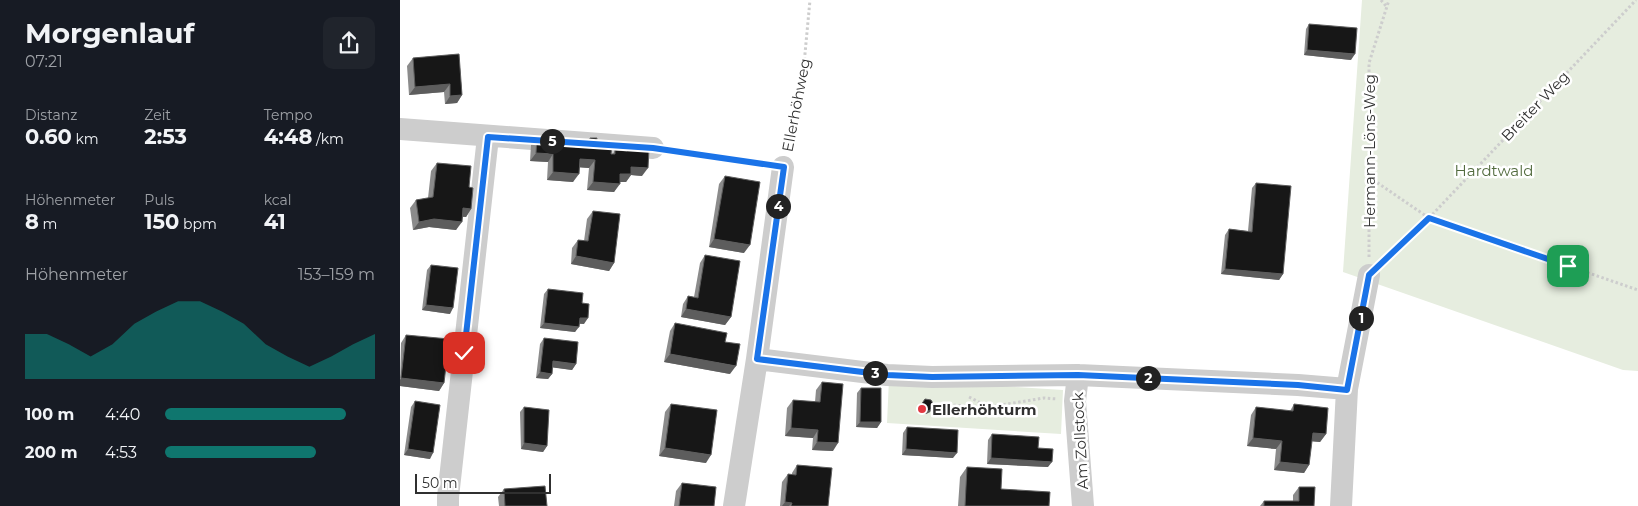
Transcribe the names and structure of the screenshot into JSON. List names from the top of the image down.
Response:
{
  "streets": {
    "street": ["Ellerhöhweg", "Am Zollstock"],
    "path": ["Breiter Weg", "Hermann-Löns-Weg"]
  },
  "crossings": [
    ["Breiter Weg", "Hermann-Löns-Weg"]
  ],
  "parks": ["Hardtwald"],
  "places": ["Ellerhöhturm"],
  "scale_bar": "50 m",
  "page": {
    "heading": ["Morgenlauf", "07:21"],
    "stats": [
      ["Distanz", "0.60 km"],
      ["Zeit", "2:53"],
      ["Tempo", "4:48 /km"],
      ["Höhenmeter", "8 m"],
      ["Puls", "150 bpm"],
      ["kcal", "41"]
    ],
    "pins": [
      "5",
      "4",
      "1",
      "3",
      "2"
    ],
    "chart": ["Höhenmeter", "153–159 m"],
    "list": [
      {
        "name": "100 m",
        "note": "4:40"
      },
      {
        "name": "200 m",
        "note": "4:53"
      }
    ],
    "scale": "50 m"
  }
}
